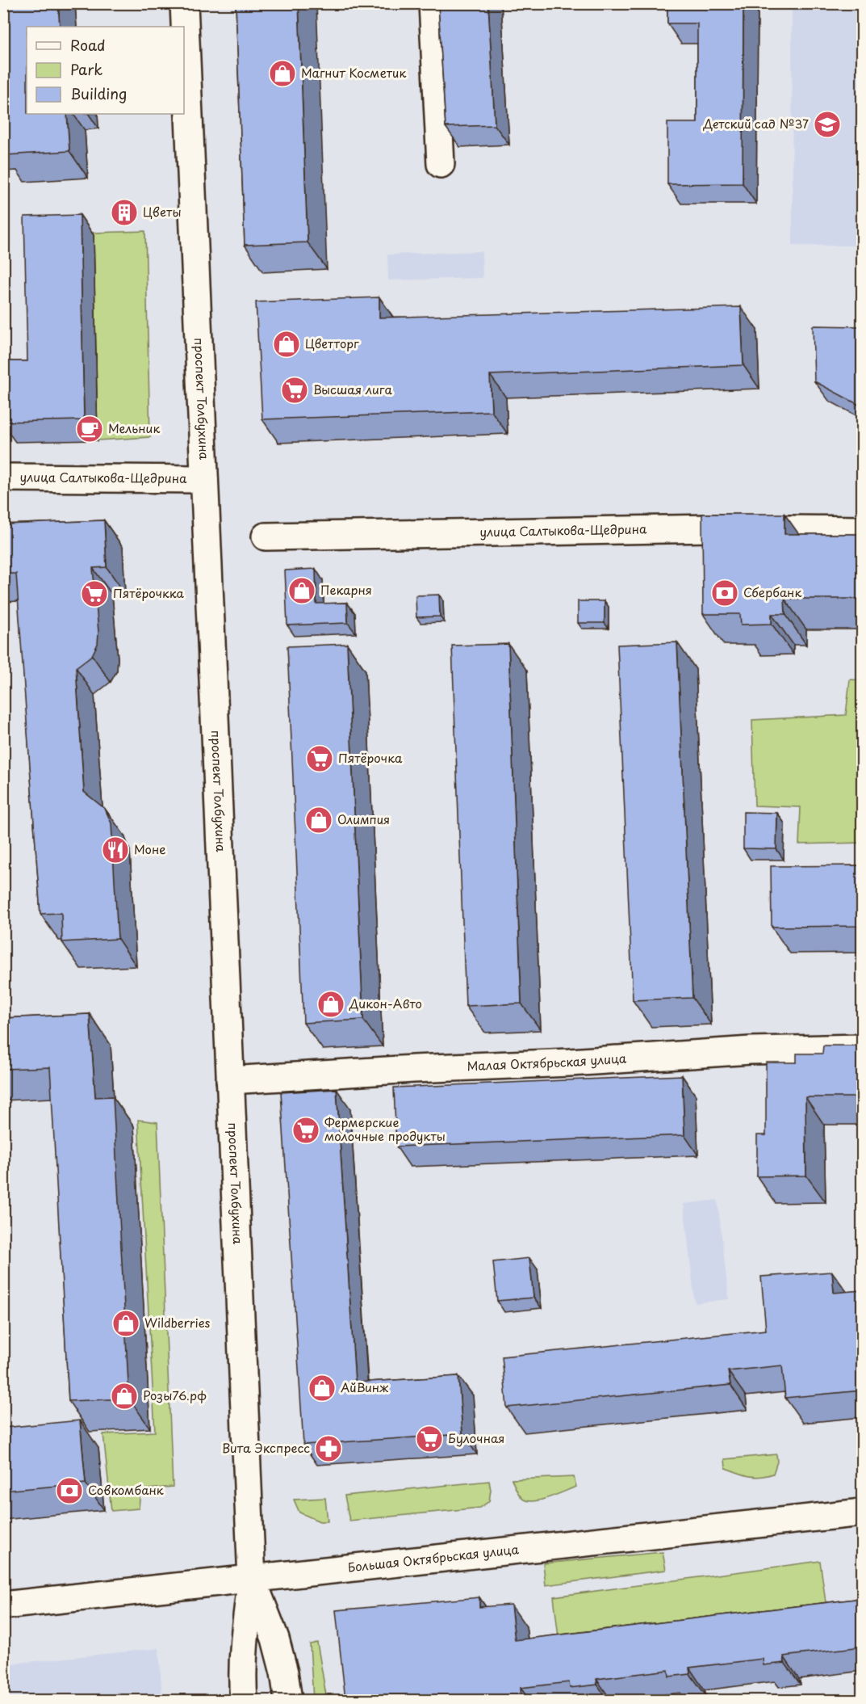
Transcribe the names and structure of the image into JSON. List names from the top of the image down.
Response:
{
  "streets": {
    "main road": [
      "проспект Толбухина",
      "улица Салтыкова-Щедрина",
      "Малая Октябрьская улица",
      "Большая Октябрьская улица"
    ]
  },
  "crossings": [
    ["проспект Толбухина", "улица Салтыкова-Щедрина"],
    ["проспект Толбухина", "Малая Октябрьская улица"],
    ["проспект Толбухина", "Большая Октябрьская улица"]
  ],
  "places": {
    "shop": [
      "Магнит Косметик",
      "Цветторг",
      "Пекарня",
      "Олимпия",
      "Дикон-Авто",
      "Wildberries",
      "АйВинж",
      "Розы76.рф"
    ],
    "school or university": ["Детский сад №37"],
    "building": ["Цветы"],
    "supermarket": [
      "Высшая лига",
      "Пятёрочкка",
      "Пятёрочка",
      "Фермерские молочные продукты",
      "Булочная"
    ],
    "cafe": ["Мельник"],
    "bank": ["Сбербанк", "Совкомбанк"],
    "restaurant": ["Моне"],
    "pharmacy": ["Вита Экспресс"]
  },
  "legend": ["Road", "Park", "Building"]
}
